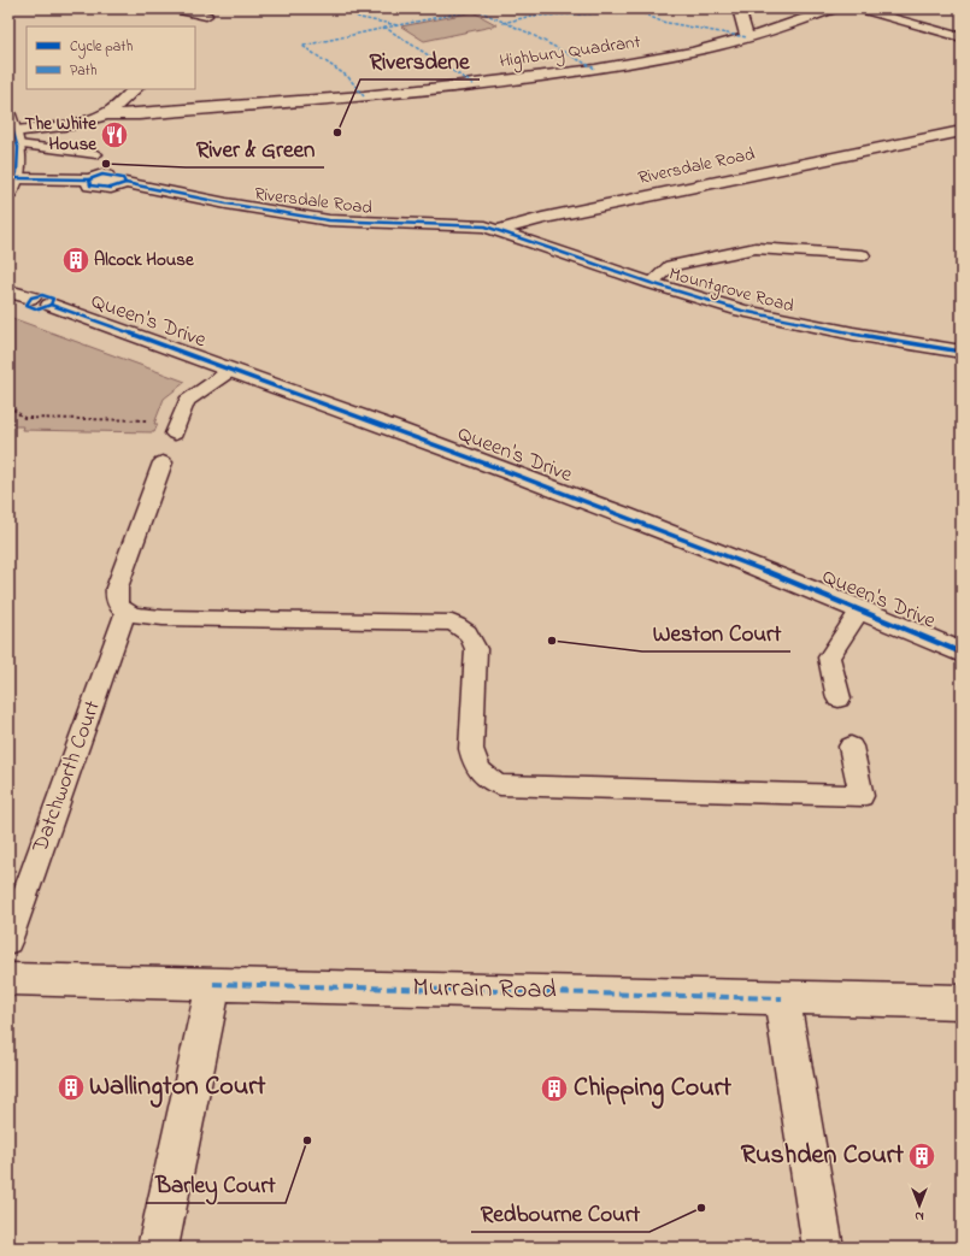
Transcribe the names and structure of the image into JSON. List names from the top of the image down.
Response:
{
  "streets": {
    "street": [
      "Highbury Quadrant",
      "Riversdale Road",
      "Mountgrove Road",
      "Queen's Drive",
      "Murrain Road"
    ],
    "lane": ["Datchworth Court"]
  },
  "crossings": [
    ["Riversdale Road", "Mountgrove Road"]
  ],
  "places": {
    "other": [
      "Riversdene",
      "River & Green",
      "Weston Court",
      "Barley Court",
      "Redbourne Court"
    ],
    "restaurant": ["The White House"],
    "building": [
      "Alcock House",
      "Wallington Court",
      "Chipping Court",
      "Rushden Court"
    ]
  },
  "legend": ["Cycle path", "Path"],
  "north": "bottom"
}
